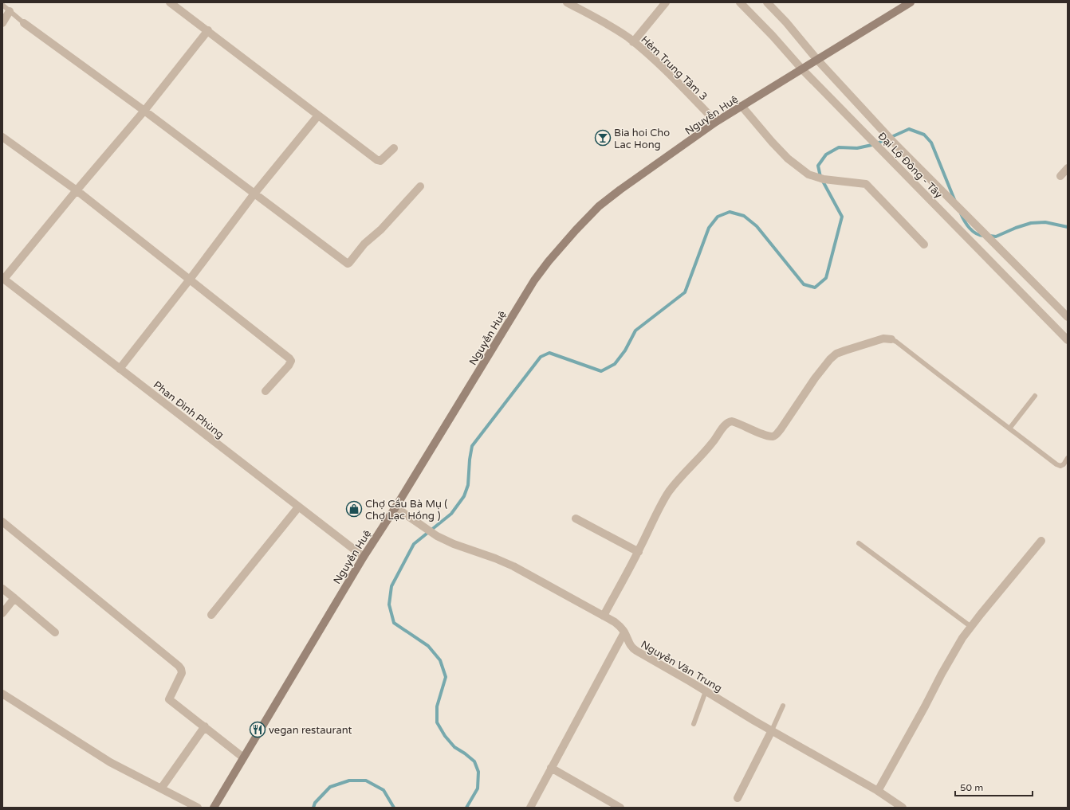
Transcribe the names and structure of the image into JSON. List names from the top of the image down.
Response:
{
  "streets": {
    "main road": ["Nguyễn Huệ"],
    "street": [
      "Hẻm Trung Tâm 3",
      "Đại Lộ Đông - Tây",
      "Phan Đình Phùng",
      "Nguyễn Văn Trung"
    ]
  },
  "crossings": [
    ["Hẻm Trung Tâm 3", "Nguyễn Huệ"],
    ["Nguyễn Huệ", "Đại Lộ Đông - Tây"],
    ["Nguyễn Huệ", "Phan Đình Phùng"],
    ["Nguyễn Huệ", "Nguyễn Văn Trung"]
  ],
  "places": {
    "bar": ["Bia hoi Cho Lac Hong"],
    "shop": ["Chợ Cầu Bà Mụ ( Chợ Lạc Hồng )"],
    "restaurant": ["vegan restaurant"]
  },
  "scale_bar": "50 m"
}
